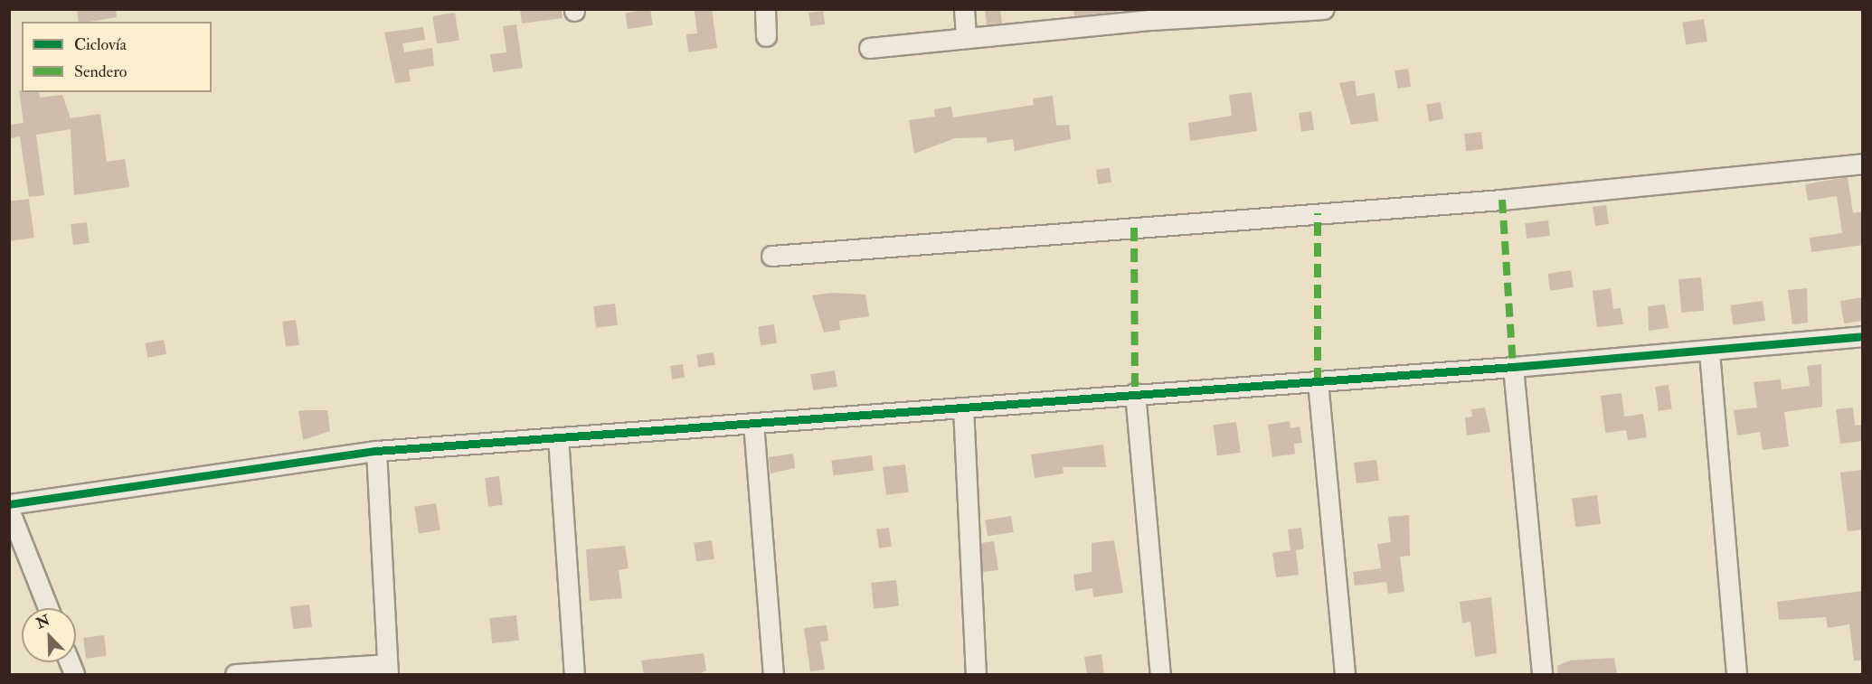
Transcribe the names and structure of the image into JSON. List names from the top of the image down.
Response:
{
  "legend": ["Ciclovía", "Sendero"],
  "north": "top left"
}
